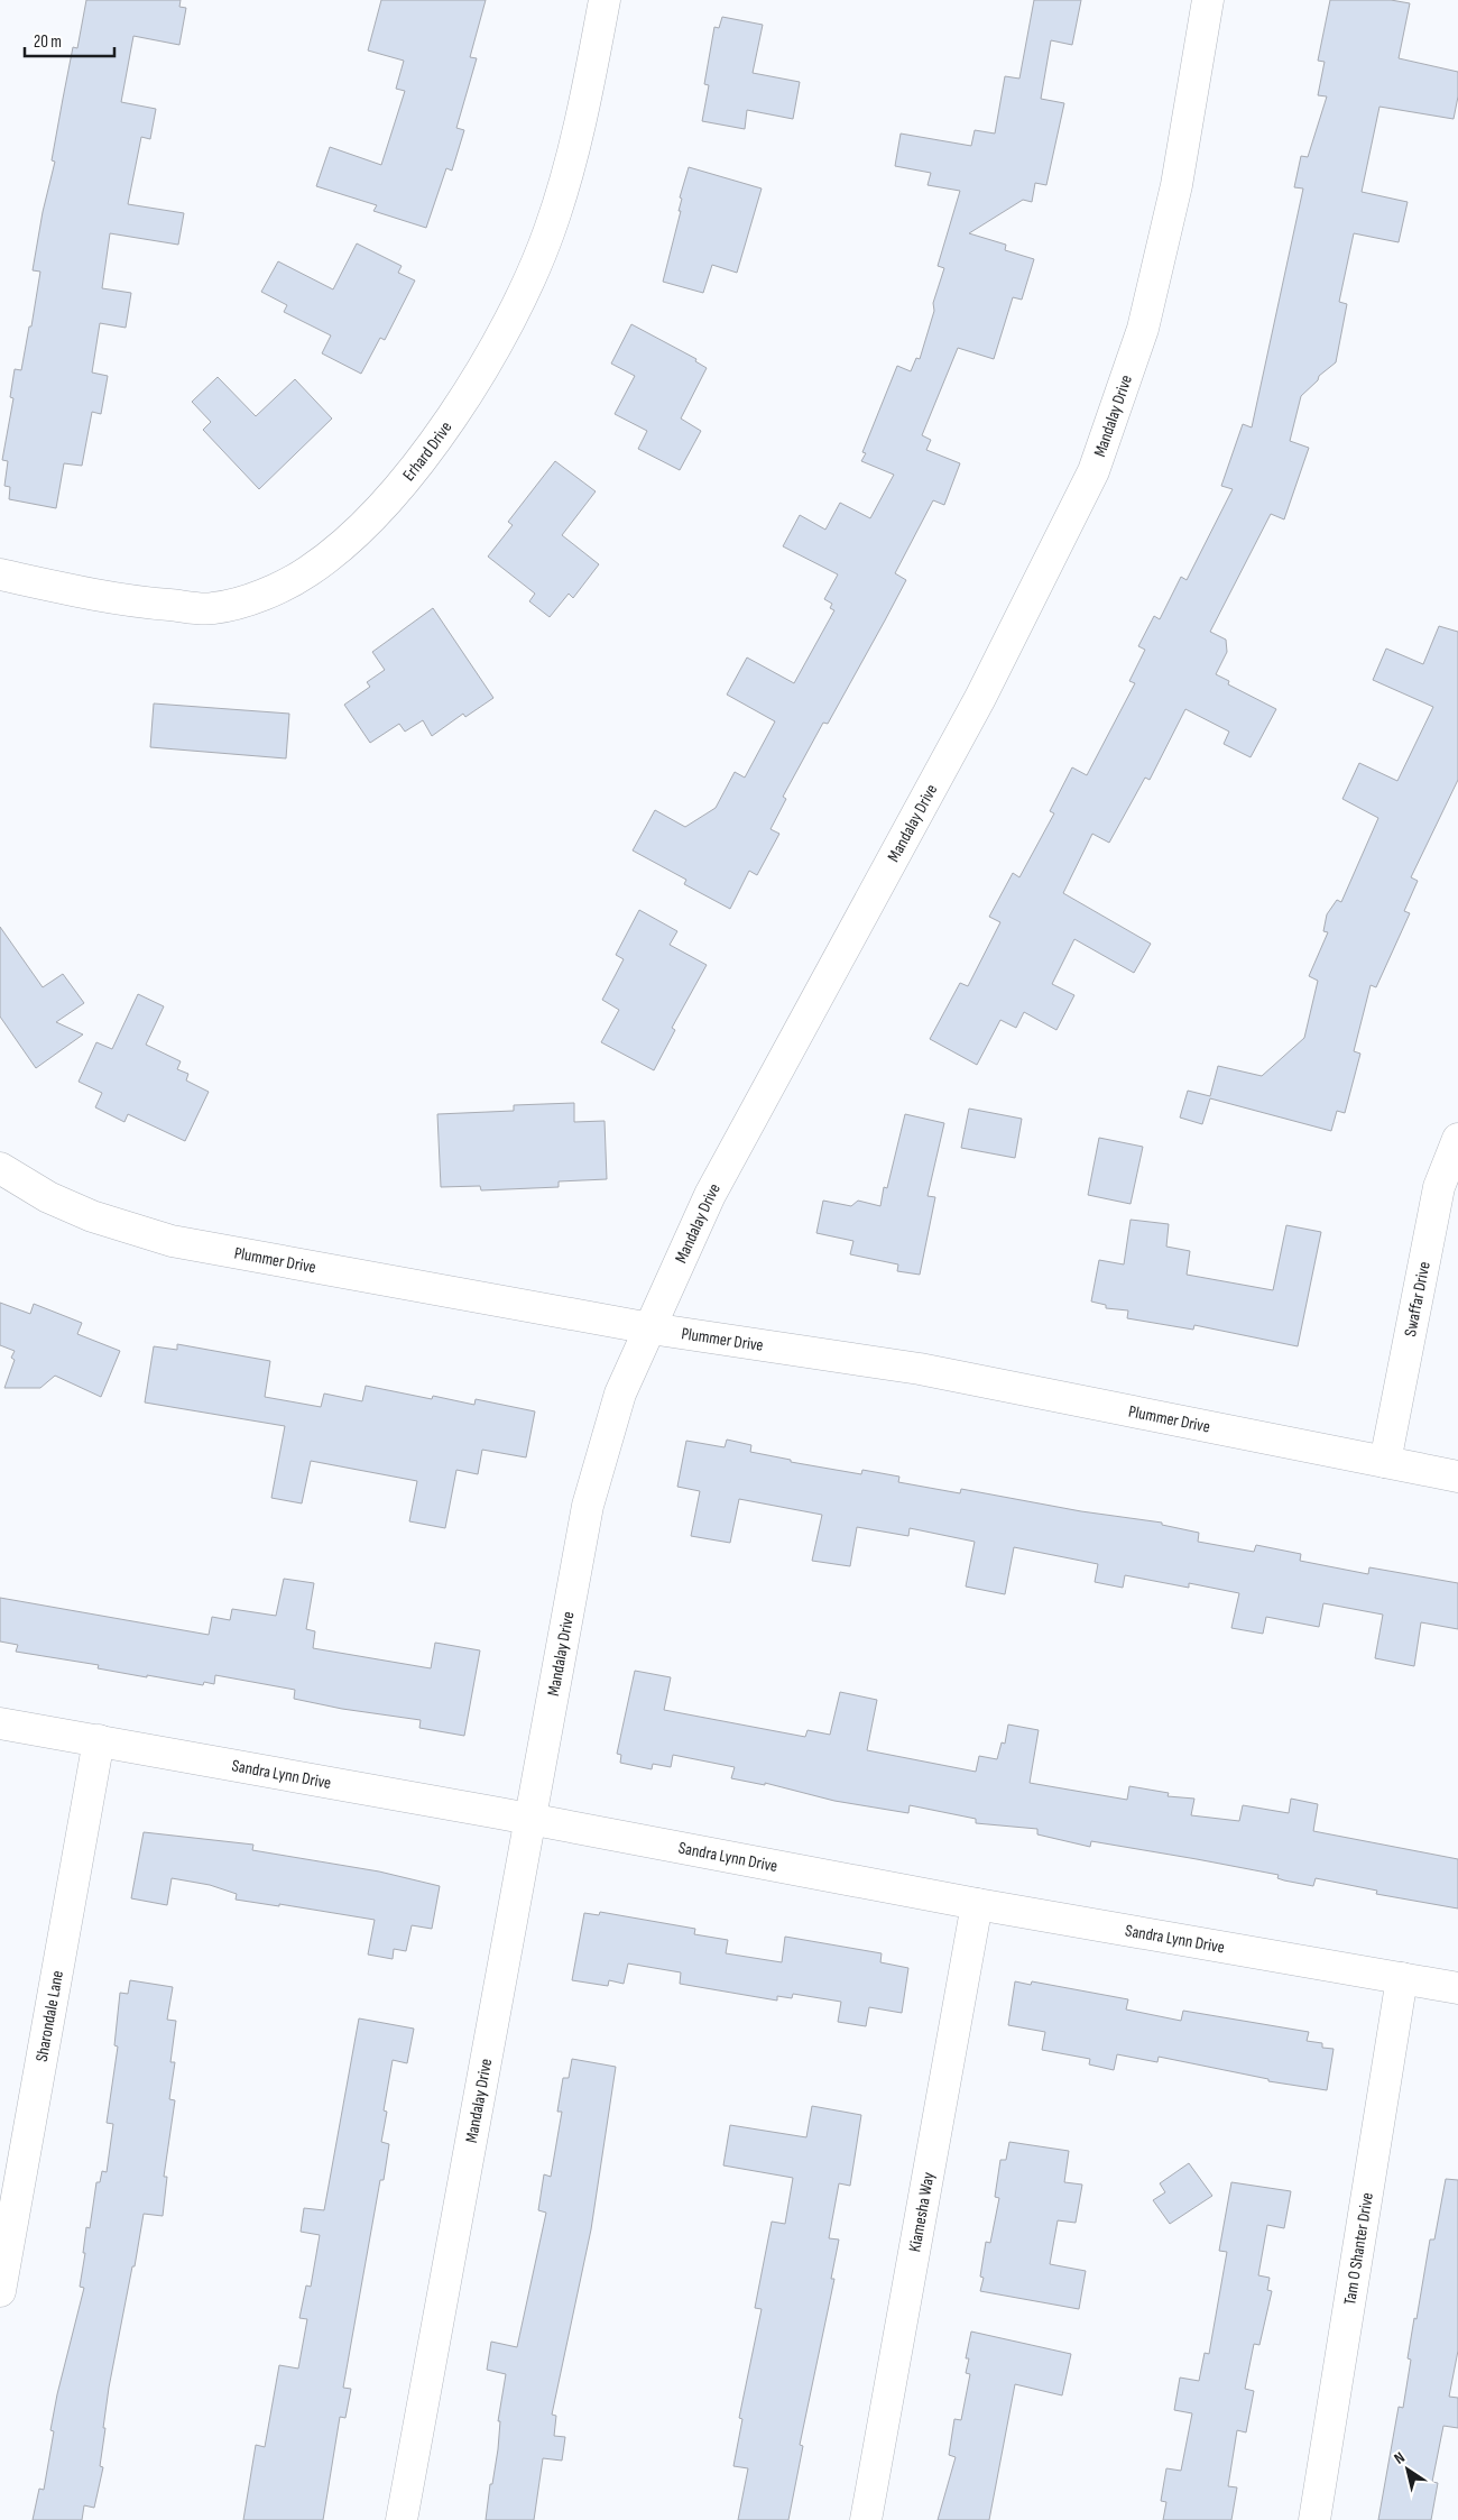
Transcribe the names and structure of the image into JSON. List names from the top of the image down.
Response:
{
  "streets": {
    "street": [
      "Mandalay Drive",
      "Erhard Drive",
      "Plummer Drive",
      "Swaffar Drive",
      "Sandra Lynn Drive",
      "Sharondale Lane",
      "Kiamesha Way",
      "Tam O Shanter Drive"
    ]
  },
  "crossings": [
    ["Mandalay Drive", "Plummer Drive"],
    ["Mandalay Drive", "Sandra Lynn Drive"],
    ["Plummer Drive", "Swaffar Drive"],
    ["Sandra Lynn Drive", "Sharondale Lane"],
    ["Sandra Lynn Drive", "Kiamesha Way"],
    ["Sandra Lynn Drive", "Tam O Shanter Drive"]
  ],
  "scale_bar": "20 m",
  "north": "top left"
}
